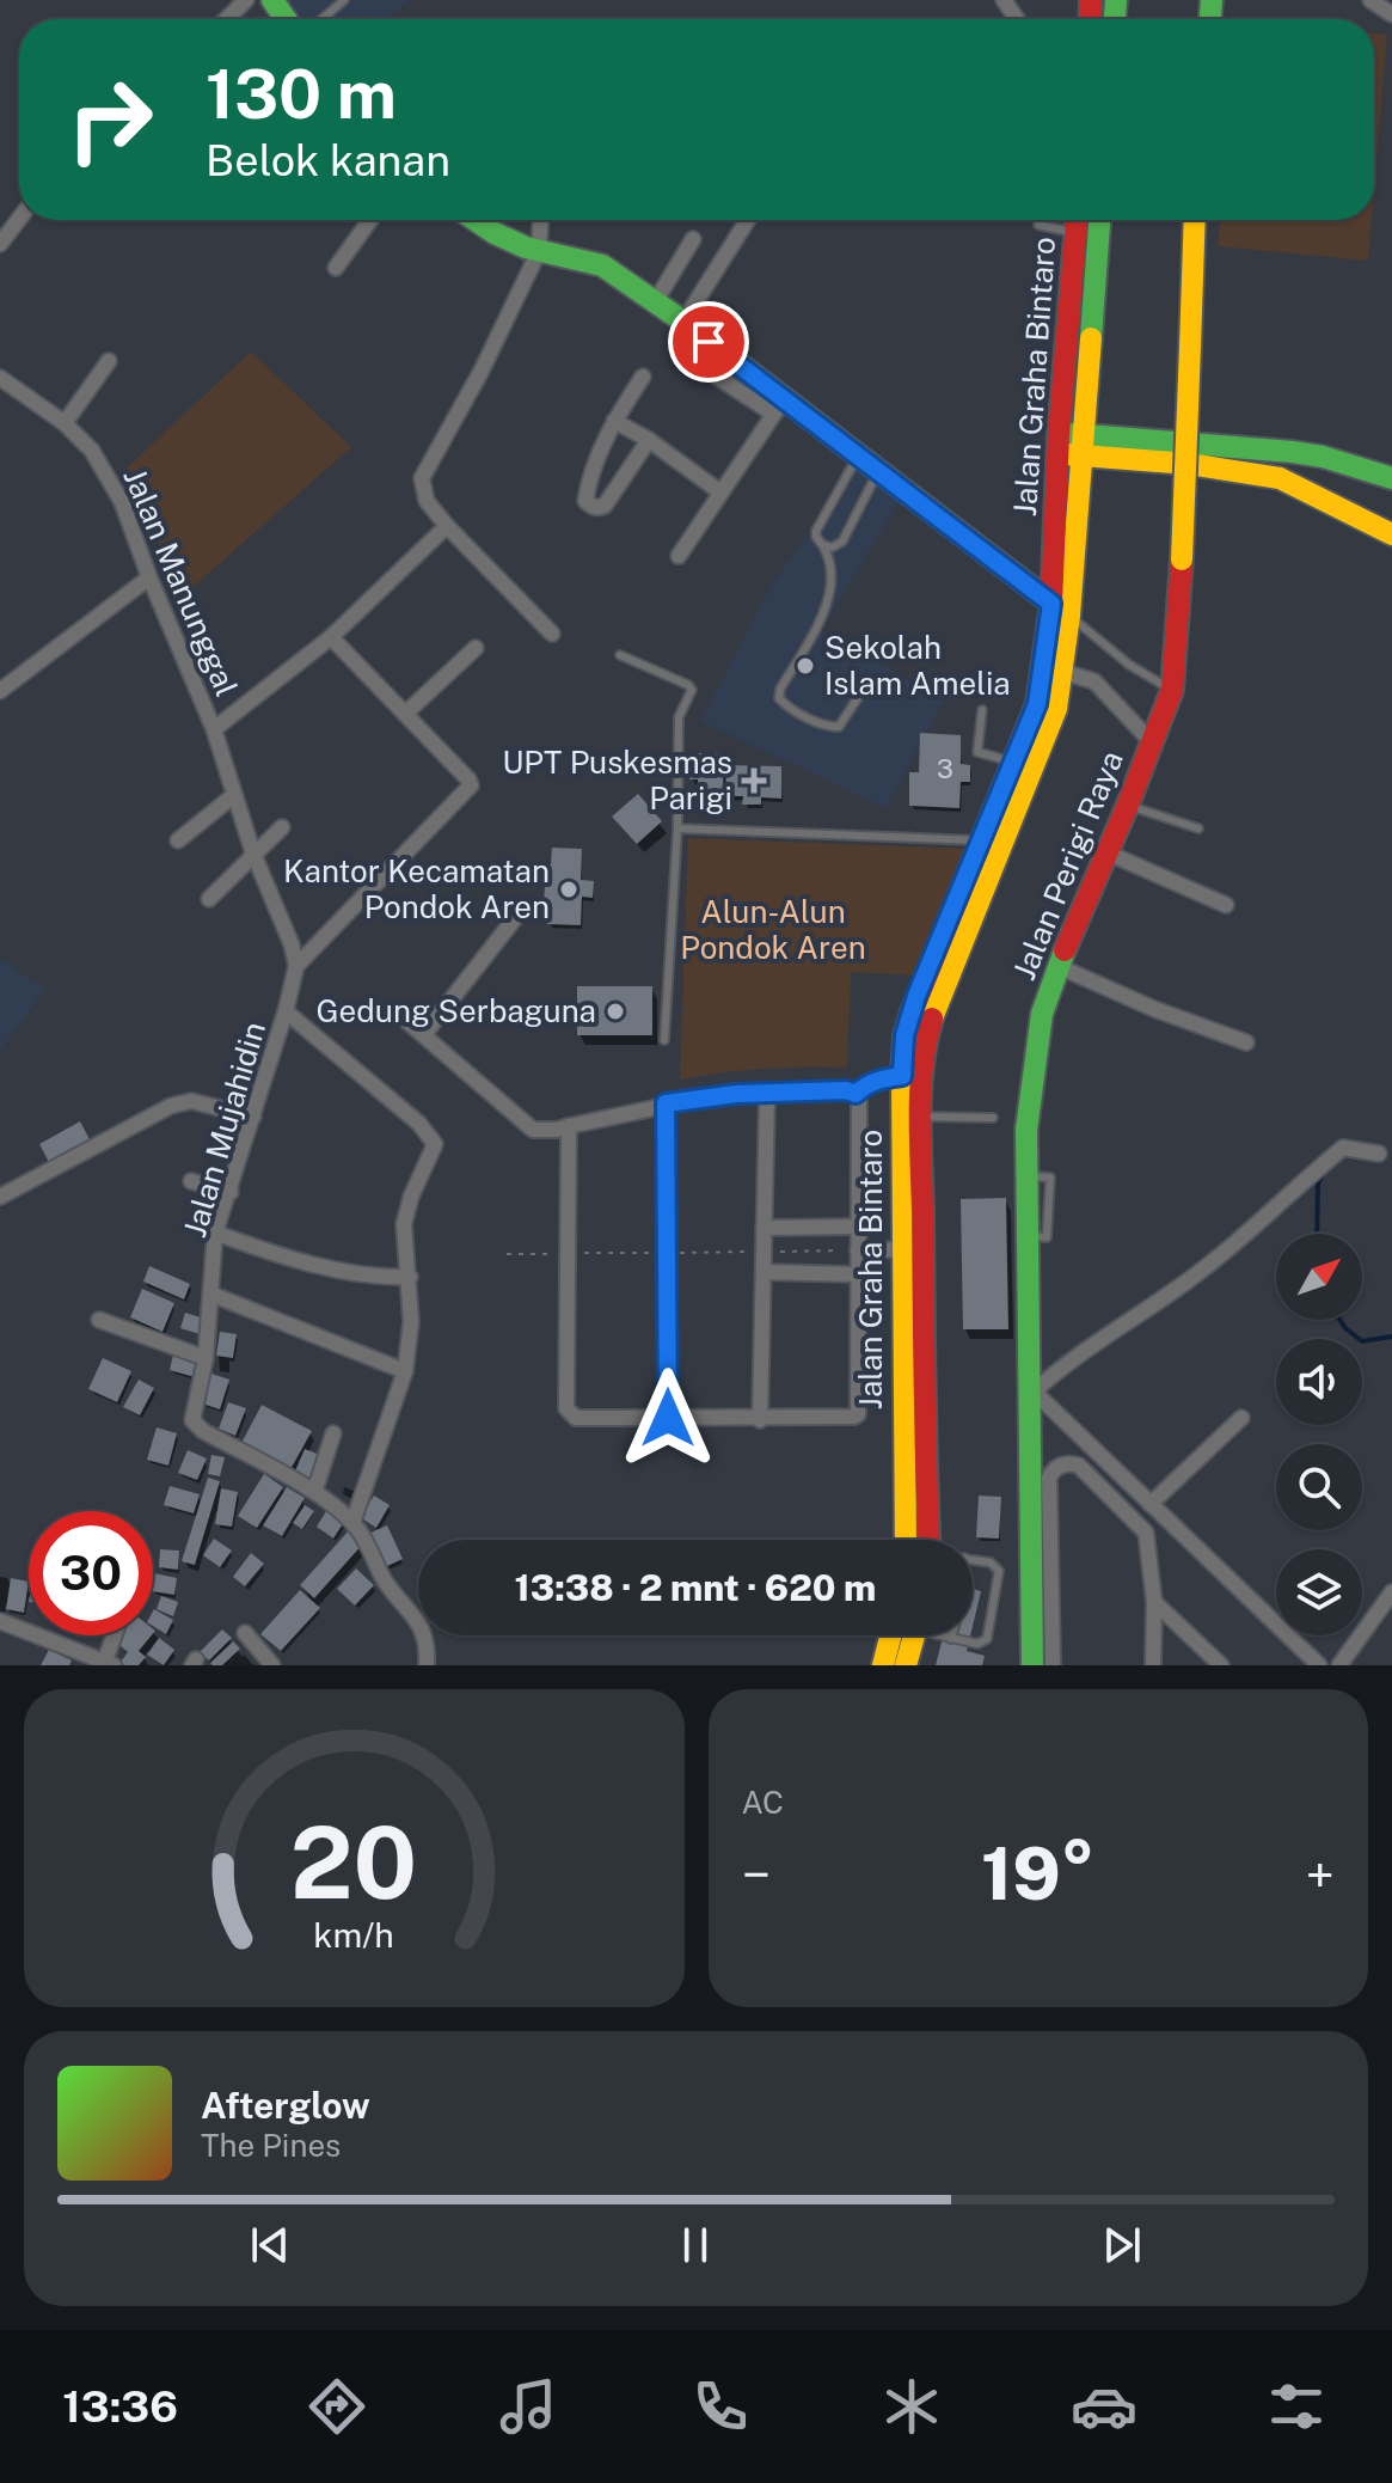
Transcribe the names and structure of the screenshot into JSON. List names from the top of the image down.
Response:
{
  "streets": {
    "street": [
      "Jalan Graha Bintaro",
      "Jalan Manunggal",
      "Jalan Perigi Raya",
      "Jalan Mujahidin"
    ]
  },
  "parks": ["Alun-Alun Pondok Aren"],
  "places": {
    "other": ["Sekolah Islam Amelia", "Kantor Kecamatan Pondok Aren", "Gedung Serbaguna"],
    "health": ["UPT Puskesmas Parigi"]
  },
  "house_numbers": ["3"],
  "north": "top right",
  "page": {
    "turn": ["130 m", "Belok kanan"],
    "limit": "30",
    "trip": "13:38 · 2 mnt · 620 m",
    "tile": "AC",
    "heat": ["−", "19°", "+"],
    "song": ["Afterglow", "The Pines"],
    "tabs": "13:36",
    "gauge": ["20", "km/h"]
  }
}
